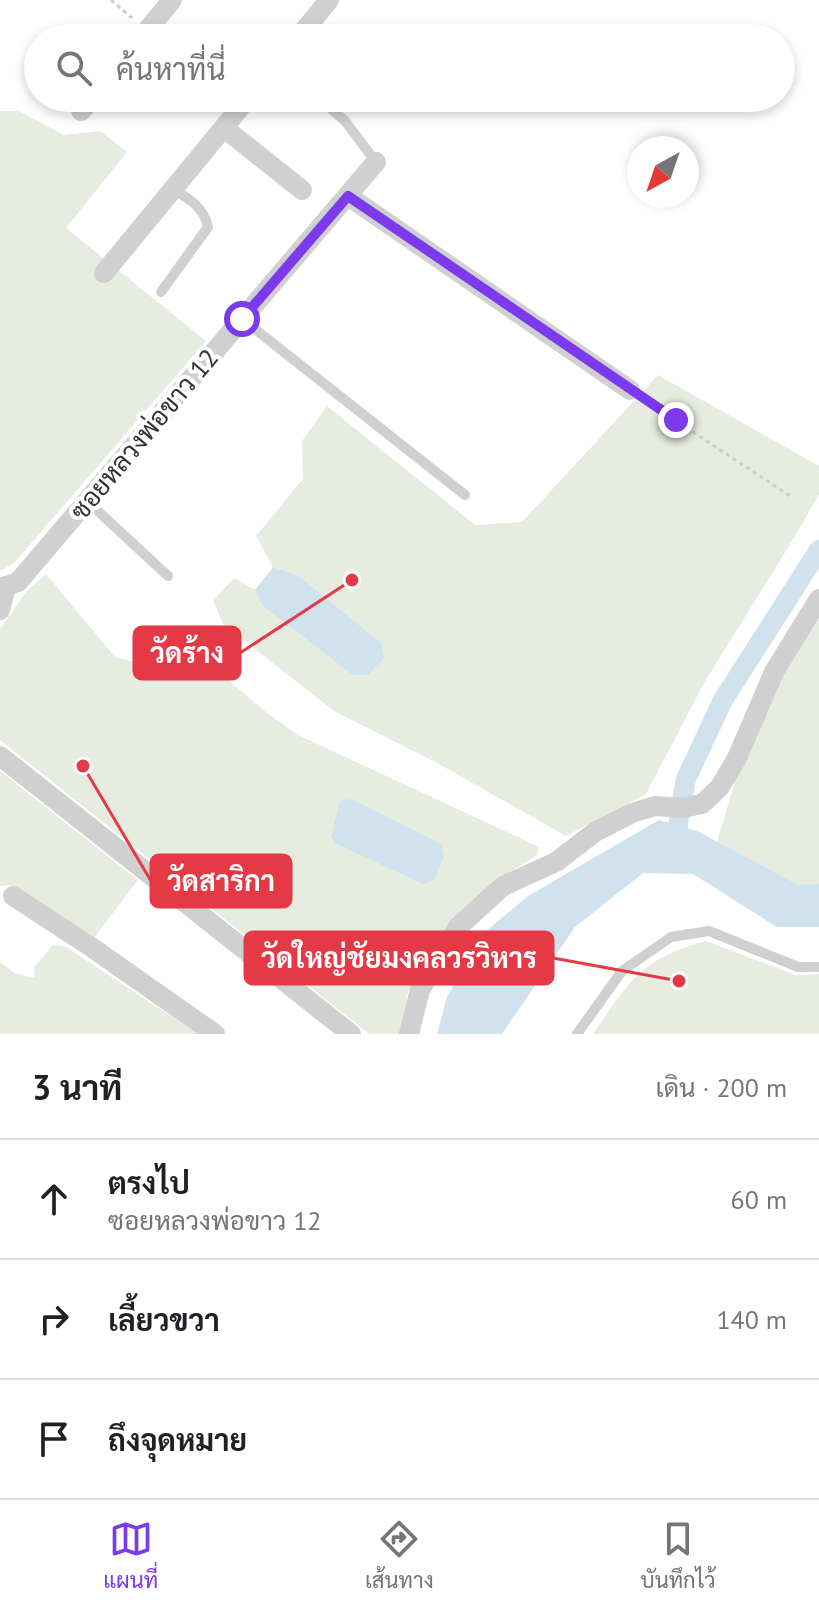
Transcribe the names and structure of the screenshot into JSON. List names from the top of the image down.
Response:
{
  "streets": {
    "street": ["ซอยหลวงพ่อขาว 12"]
  },
  "places": ["วัดร้าง", "วัดสาริกา", "วัดใหญ่ชัยมงคลวรวิหาร"],
  "north": "bottom left",
  "page": {
    "search": "ค้นหาที่นี่",
    "heading": ["3 นาที", "เดิน · 200 m"],
    "list": [
      ["ตรงไป", "ซอยหลวงพ่อขาว 12", "60 m"],
      ["เลี้ยวขวา", "140 m"],
      "ถึงจุดหมาย"
    ],
    "nav": ["แผนที่", "เส้นทาง", "บันทึกไว้"]
  }
}
